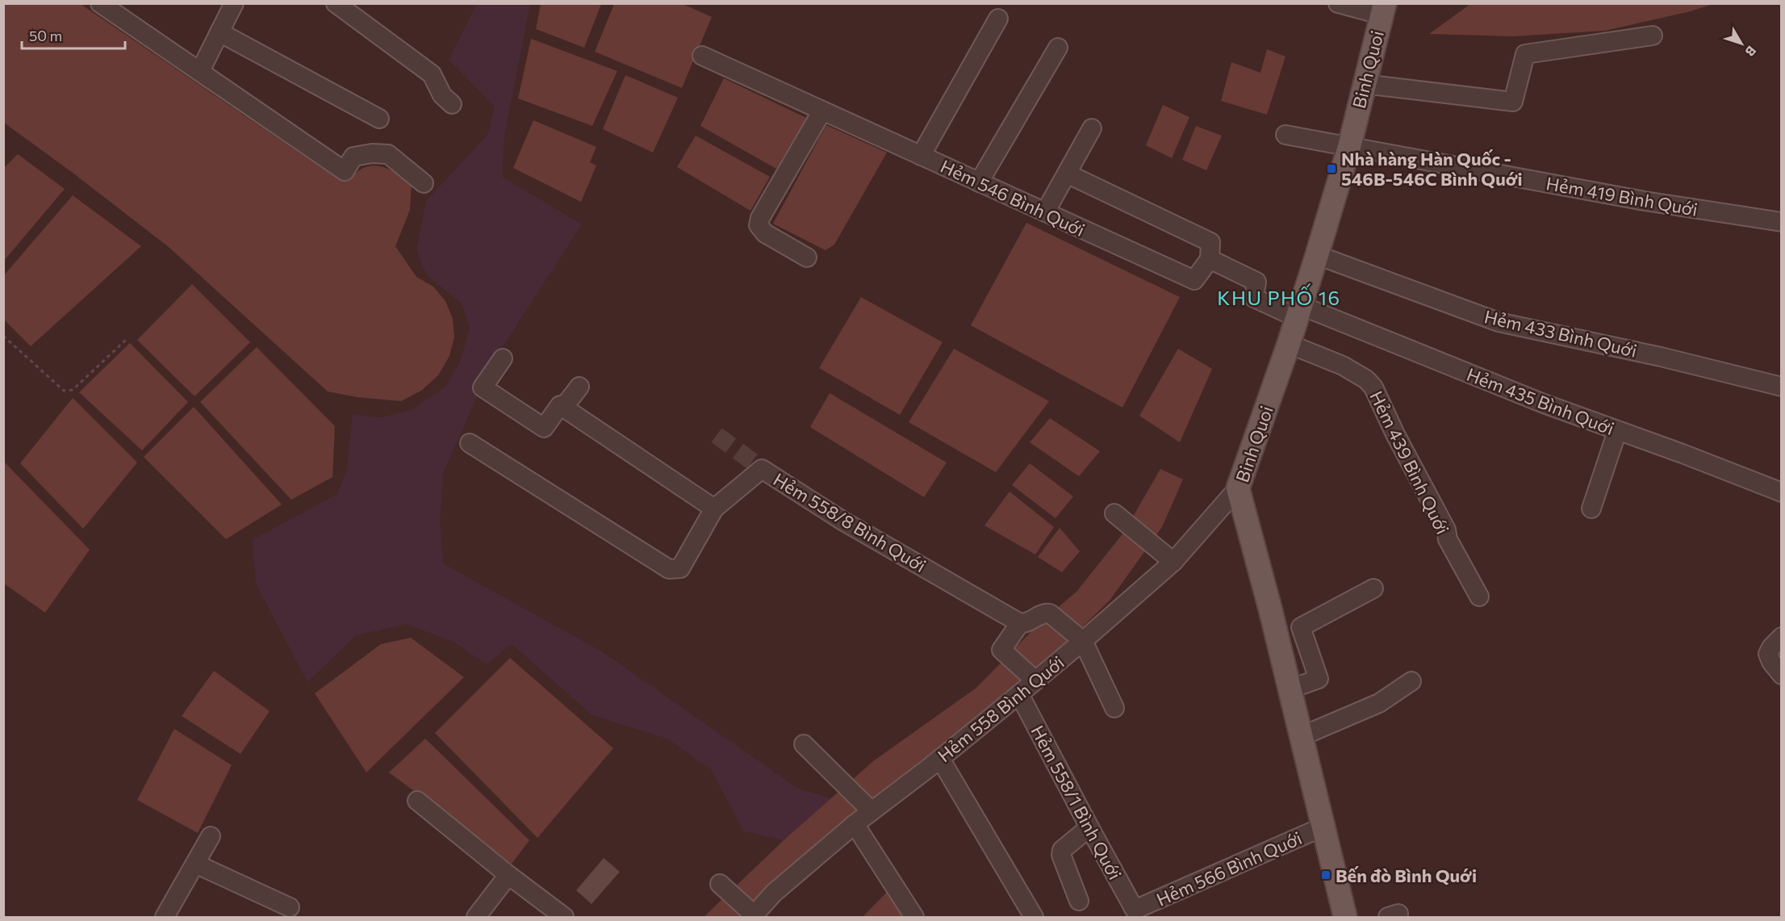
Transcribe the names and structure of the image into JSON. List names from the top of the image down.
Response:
{
  "streets": {
    "main road": ["Binh Quoi"],
    "street": [
      "Hẻm 419 Bình Quới",
      "Hẻm 546 Bình Quới",
      "Hẻm 433 Bình Quới",
      "Hẻm 435 Bình Quới",
      "Hẻm 439 Bình Quới",
      "Hẻm 558/8 Bình Quới",
      "Hẻm 558 Bình Quới",
      "Hẻm 558/1 Bình Quới",
      "Hẻm 566 Bình Quới"
    ]
  },
  "crossings": [
    ["Binh Quoi", "Hẻm 419 Bình Quới"],
    ["Binh Quoi", "Hẻm 433 Bình Quới"],
    ["Binh Quoi", "Hẻm 435 Bình Quới"],
    ["Binh Quoi", "Hẻm 439 Bình Quới"],
    ["Binh Quoi", "Hẻm 558 Bình Quới"],
    ["Binh Quoi", "Hẻm 566 Bình Quới"],
    ["Hẻm 558 Bình Quới", "Hẻm 558/1 Bình Quới"],
    ["Hẻm 558/1 Bình Quới", "Hẻm 566 Bình Quới"]
  ],
  "districts": ["KHU PHỐ 16"],
  "places": {
    "transit": ["Nhà hàng Hàn Quốc - 546B-546C Bình Quới", "Bến đò Bình Quới"]
  },
  "scale_bar": "50 m",
  "north": "bottom right"
}
